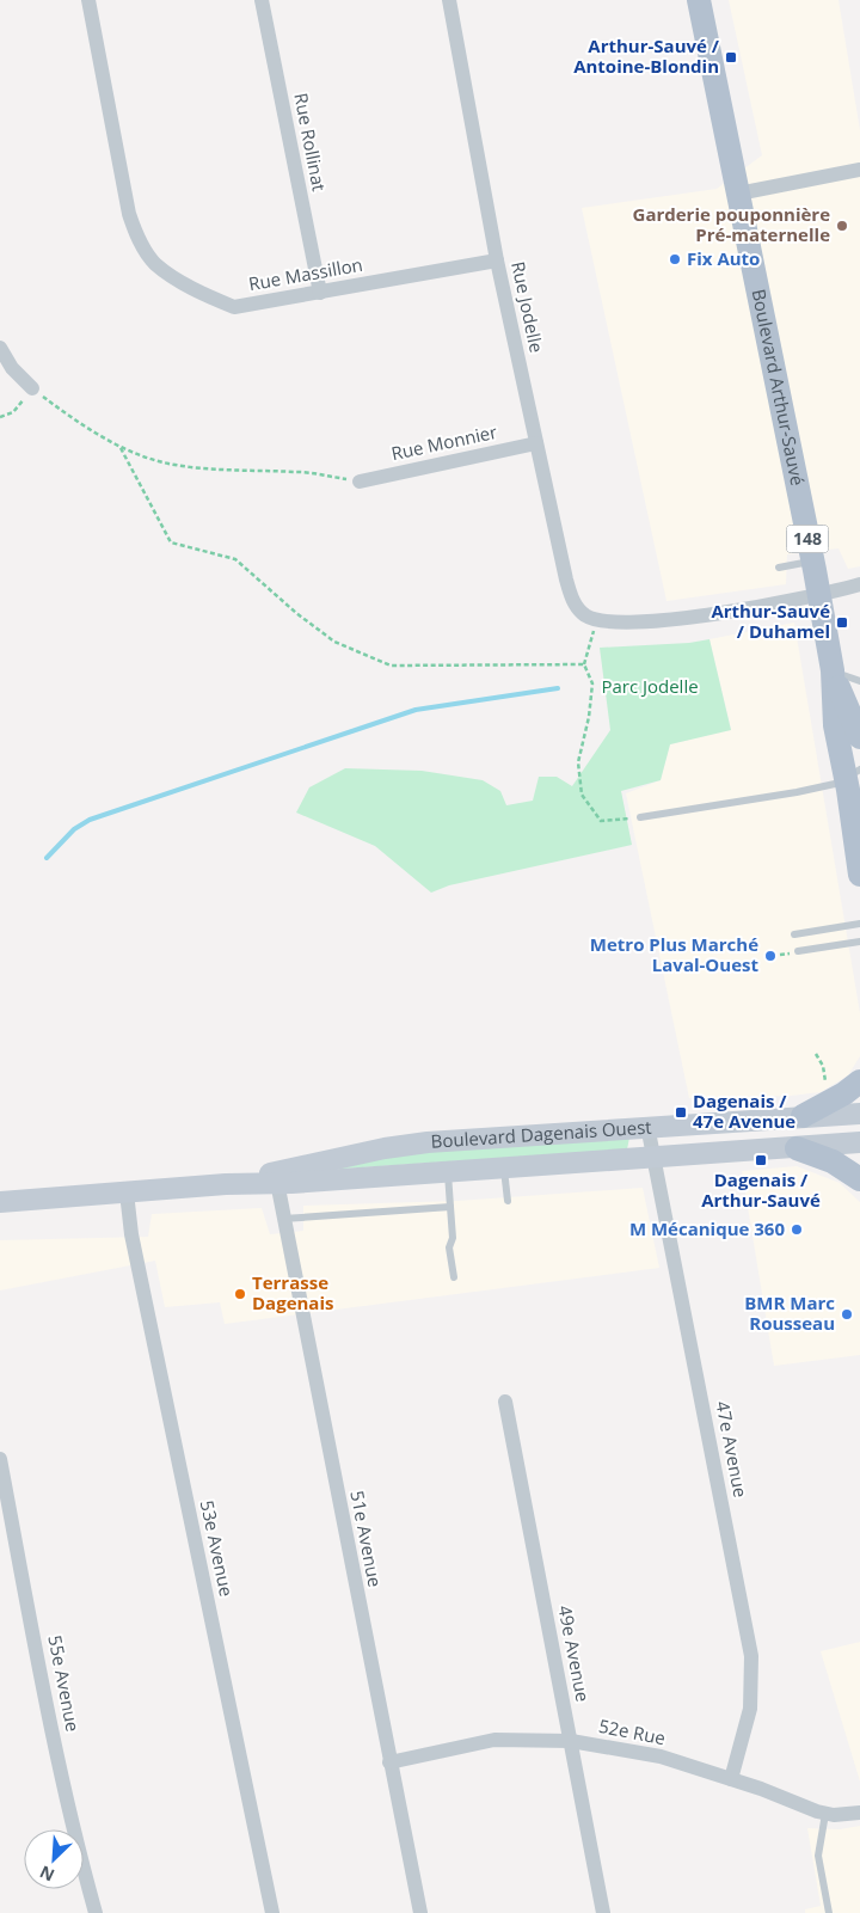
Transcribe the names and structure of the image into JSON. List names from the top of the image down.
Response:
{
  "streets": {
    "main road": ["Boulevard Arthur-Sauvé", "148", "Boulevard Dagenais Ouest"],
    "street": [
      "Rue Rollinat",
      "Rue Massillon",
      "Rue Jodelle",
      "Rue Monnier",
      "47e Avenue",
      "51e Avenue",
      "53e Avenue",
      "49e Avenue",
      "55e Avenue",
      "52e Rue"
    ]
  },
  "crossings": [
    ["Rue Rollinat", "Rue Massillon"],
    ["Rue Massillon", "Rue Jodelle"],
    ["Rue Jodelle", "Rue Monnier"],
    ["Boulevard Dagenais Ouest", "47e Avenue"],
    ["Boulevard Dagenais Ouest", "51e Avenue"],
    ["Boulevard Dagenais Ouest", "53e Avenue"],
    ["47e Avenue", "52e Rue"],
    ["51e Avenue", "52e Rue"],
    ["49e Avenue", "52e Rue"]
  ],
  "parks": ["Parc Jodelle"],
  "places": {
    "transit": [
      "Arthur-Sauvé / Antoine-Blondin",
      "Arthur-Sauvé / Duhamel",
      "Dagenais / 47e Avenue",
      "Dagenais / Arthur-Sauvé"
    ],
    "other": [
      "Garderie pouponnière Pré-maternelle",
      "Fix Auto",
      "Metro Plus Marché Laval-Ouest",
      "M Mécanique 360",
      "Terrasse Dagenais",
      "BMR Marc Rousseau"
    ]
  },
  "north": "bottom left"
}
